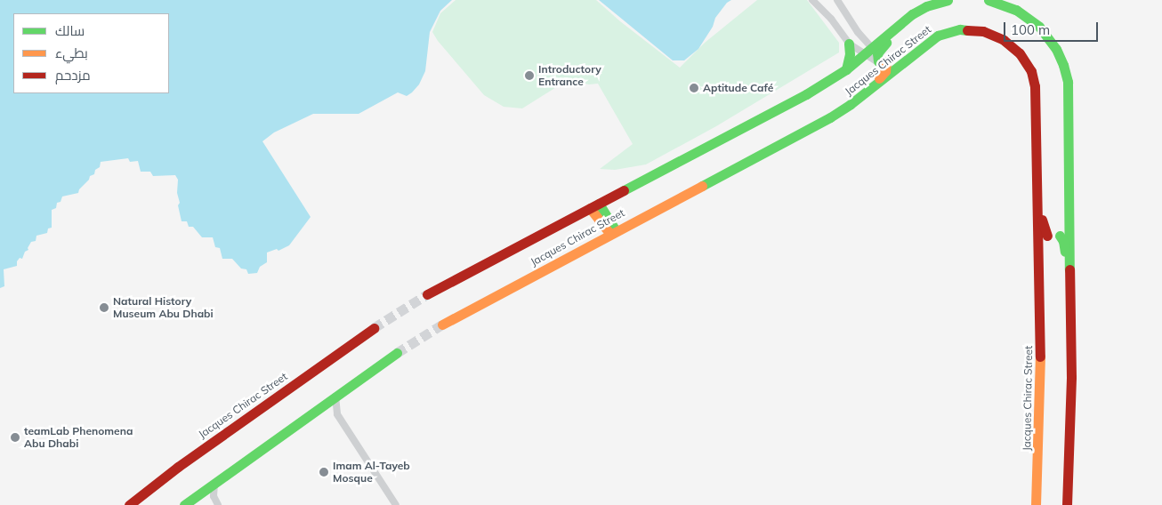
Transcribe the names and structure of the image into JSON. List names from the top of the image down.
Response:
{
  "streets": {
    "street": ["Jacques Chirac Street"]
  },
  "places": [
    "Introductory Entrance",
    "Aptitude Café",
    "Natural History Museum Abu Dhabi",
    "teamLab Phenomena Abu Dhabi",
    "Imam Al-Tayeb Mosque"
  ],
  "legend": ["سالك", "بطيء", "مزدحم"],
  "scale_bar": "100 m"
}
